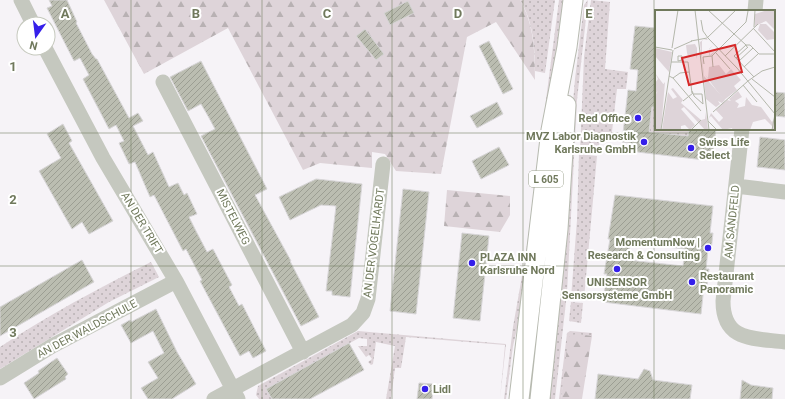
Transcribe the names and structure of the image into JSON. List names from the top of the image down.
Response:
{
  "streets": {
    "main road": ["L 605"],
    "street": [
      "MISTELWEG",
      "AM SANDFELD",
      "AN DER TRIFT",
      "AN DER VOGELHARDT",
      "AN DER WALDSCHULE"
    ]
  },
  "crossings": [
    ["MISTELWEG", "AN DER VOGELHARDT"],
    ["AN DER TRIFT", "AN DER VOGELHARDT"],
    ["AN DER TRIFT", "AN DER WALDSCHULE"]
  ],
  "places": [
    "Red Office",
    "MVZ Labor Diagnostik Karlsruhe GmbH",
    "Swiss Life Select",
    "MomentumNow | Research & Consulting",
    "PLAZA INN Karlsruhe Nord",
    "UNISENSOR Sensorsysteme GmbH",
    "Restaurant Panoramic",
    "Lidl"
  ],
  "north": "bottom",
  "grid": {
    "columns": [
      "A",
      "B",
      "C",
      "D",
      "E"
    ],
    "rows": ["1", "2", "3"]
  }
}
